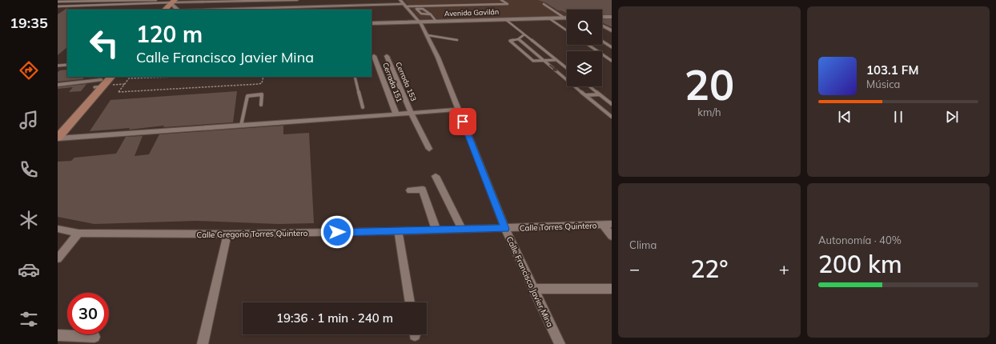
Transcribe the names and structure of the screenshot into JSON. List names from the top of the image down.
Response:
{
  "streets": {
    "main road": ["Avenida Gavilán"],
    "street": [
      "Cerrada 153",
      "Cerrada 151",
      "Calle Torres Quintero",
      "Calle Gregorio Torres Quintero",
      "Calle Francisco Javier Mina"
    ]
  },
  "crossings": [
    ["Avenida Gavilán", "Calle Francisco Javier Mina"],
    ["Calle Torres Quintero", "Calle Gregorio Torres Quintero"],
    ["Calle Torres Quintero", "Calle Francisco Javier Mina"],
    ["Calle Gregorio Torres Quintero", "Calle Francisco Javier Mina"]
  ],
  "page": {
    "tabs": "19:35",
    "tile": [
      ["20", "km/h"],
      "Clima",
      ["Autonomía · 40%", "200 km"]
    ],
    "turn": ["120 m", "Calle Francisco Javier Mina"],
    "song": ["103.1 FM", "Música"],
    "heat": ["−", "22°", "+"],
    "limit": "30",
    "trip": "19:36 · 1 min · 240 m"
  }
}
